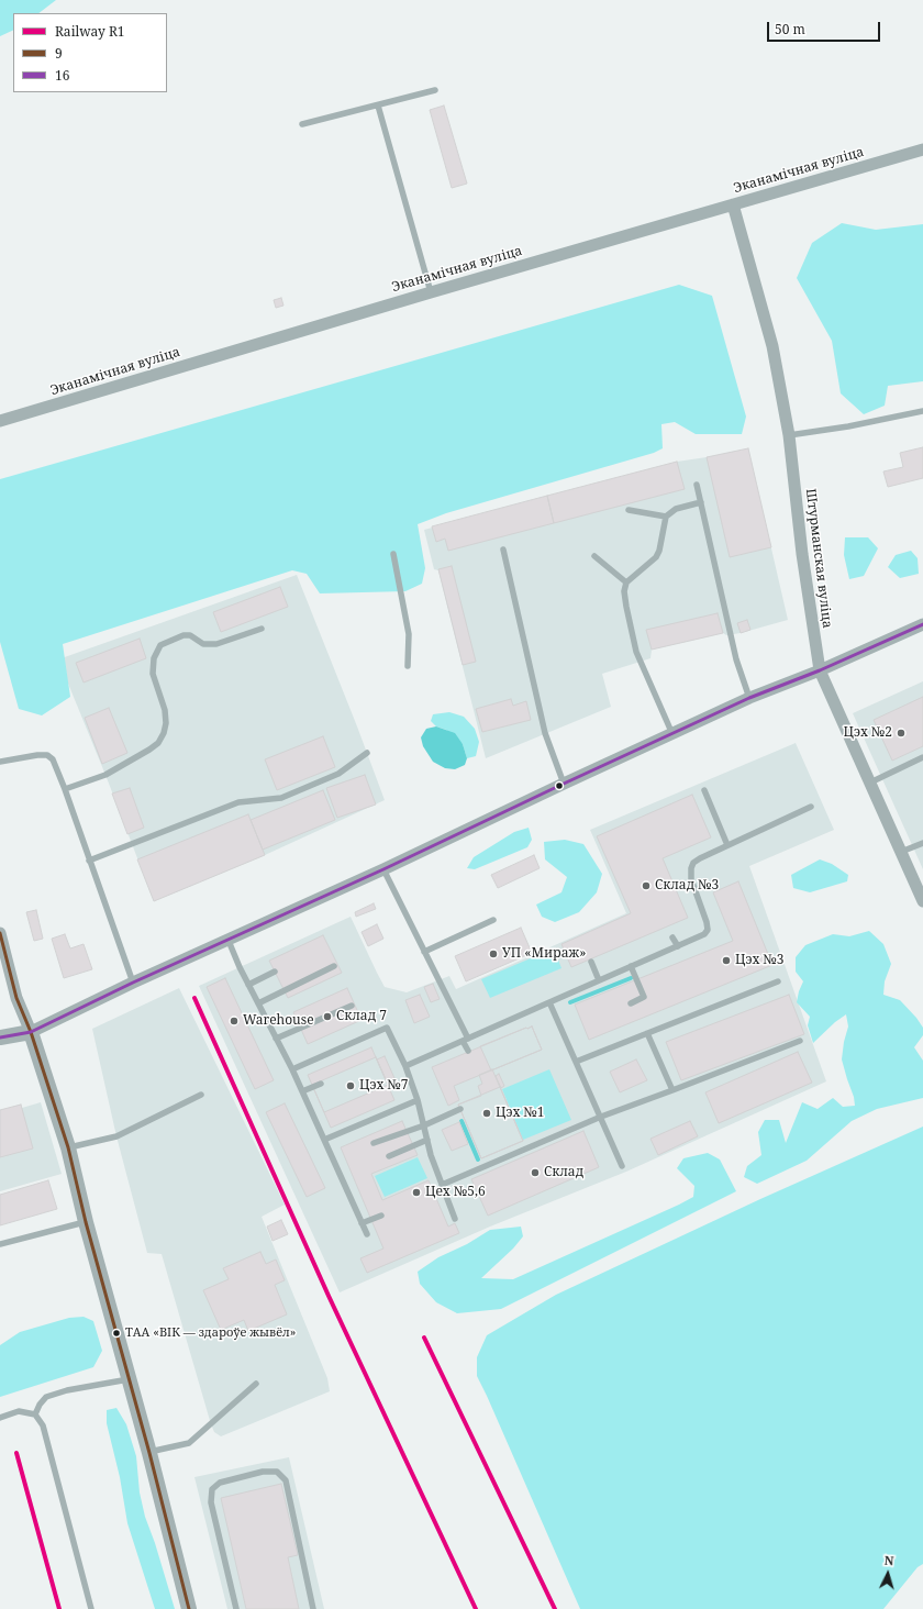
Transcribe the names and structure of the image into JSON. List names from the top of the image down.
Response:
{
  "streets": {
    "street": ["Эканамічная вуліца", "Штурманская вуліца"]
  },
  "crossings": [
    ["Эканамічная вуліца", "Штурманская вуліца"]
  ],
  "places": [
    "Цэх №2",
    "Склад №3",
    "УП «Мираж»",
    "Цэх №3",
    "Склад 7",
    "Warehouse",
    "Цэх №7",
    "Цэх №1",
    "Склад",
    "Цех №5,6",
    "ТАА «ВІК — здароўе жывёл»"
  ],
  "lines": ["transit line 16", "transit line 9", "rail line R1"],
  "legend": ["Railway R1", "9", "16"],
  "scale_bar": "50 m",
  "north": "top"
}
